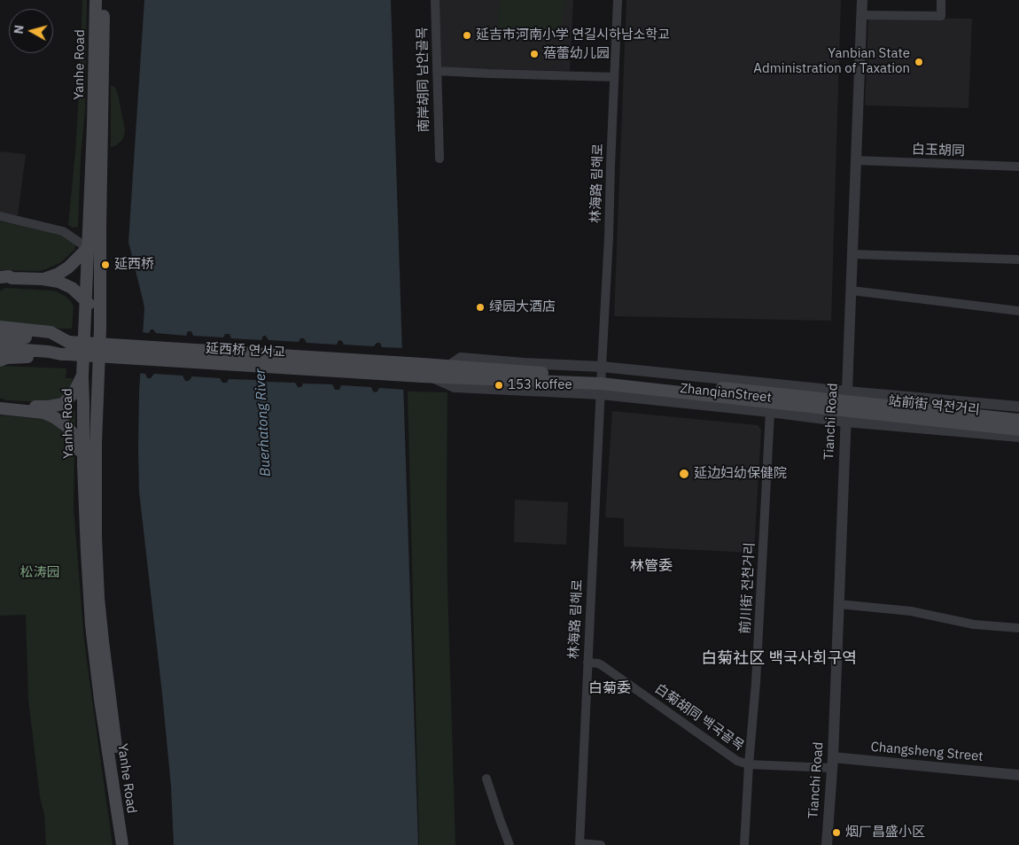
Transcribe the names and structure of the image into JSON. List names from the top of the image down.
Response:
{
  "streets": {
    "main road": [
      "Yanhe Road",
      "延西桥 연서교",
      "ZhanqianStreet",
      "站前街 역전거리"
    ],
    "street": [
      "南岸胡同 남안골목",
      "白玉胡同",
      "林海路 림해로",
      "Tianchi Road",
      "前川街 전천거리",
      "白菊胡同 백국골목",
      "Changsheng Street"
    ]
  },
  "crossings": [
    ["白玉胡同", "Tianchi Road"],
    ["林海路 림해로", "ZhanqianStreet"],
    ["林海路 림해로", "白菊胡同 백국골목"],
    ["延西桥 연서교", "ZhanqianStreet"],
    ["ZhanqianStreet", "站前街 역전거리"],
    ["ZhanqianStreet", "Tianchi Road"],
    ["ZhanqianStreet", "前川街 전천거리"],
    ["站前街 역전거리", "Tianchi Road"],
    ["Tianchi Road", "白菊胡同 백국골목"],
    ["Tianchi Road", "Changsheng Street"],
    ["前川街 전천거리", "白菊胡同 백국골목"],
    ["白菊胡同 백국골목", "Changsheng Street"]
  ],
  "districts": ["林管委", "白菊社区 백국사회구역", "白菊委"],
  "water": ["Buerhatong River"],
  "parks": ["松涛园"],
  "places": [
    "延吉市河南小学 연길시하남소학교",
    "蓓蕾幼儿园",
    "Yanbian State Administration of Taxation",
    "延西桥",
    "绿园大酒店",
    "153 koffee",
    "延边妇幼保健院",
    "烟厂昌盛小区"
  ],
  "north": "left"
}
